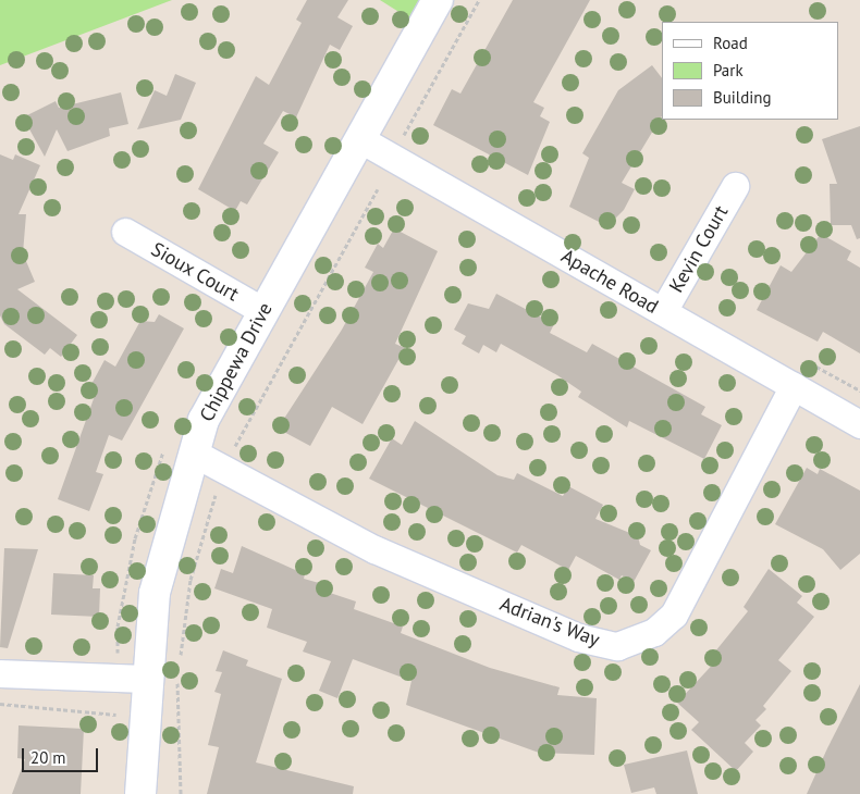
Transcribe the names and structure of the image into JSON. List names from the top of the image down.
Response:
{
  "streets": {
    "street": [
      "Kevin Court",
      "Sioux Court",
      "Apache Road",
      "Chippewa Drive",
      "Adrian's Way"
    ]
  },
  "crossings": [
    ["Kevin Court", "Apache Road"],
    ["Sioux Court", "Chippewa Drive"],
    ["Apache Road", "Chippewa Drive"],
    ["Apache Road", "Adrian's Way"],
    ["Chippewa Drive", "Adrian's Way"]
  ],
  "legend": ["Road", "Park", "Building"],
  "scale_bar": "20 m"
}
